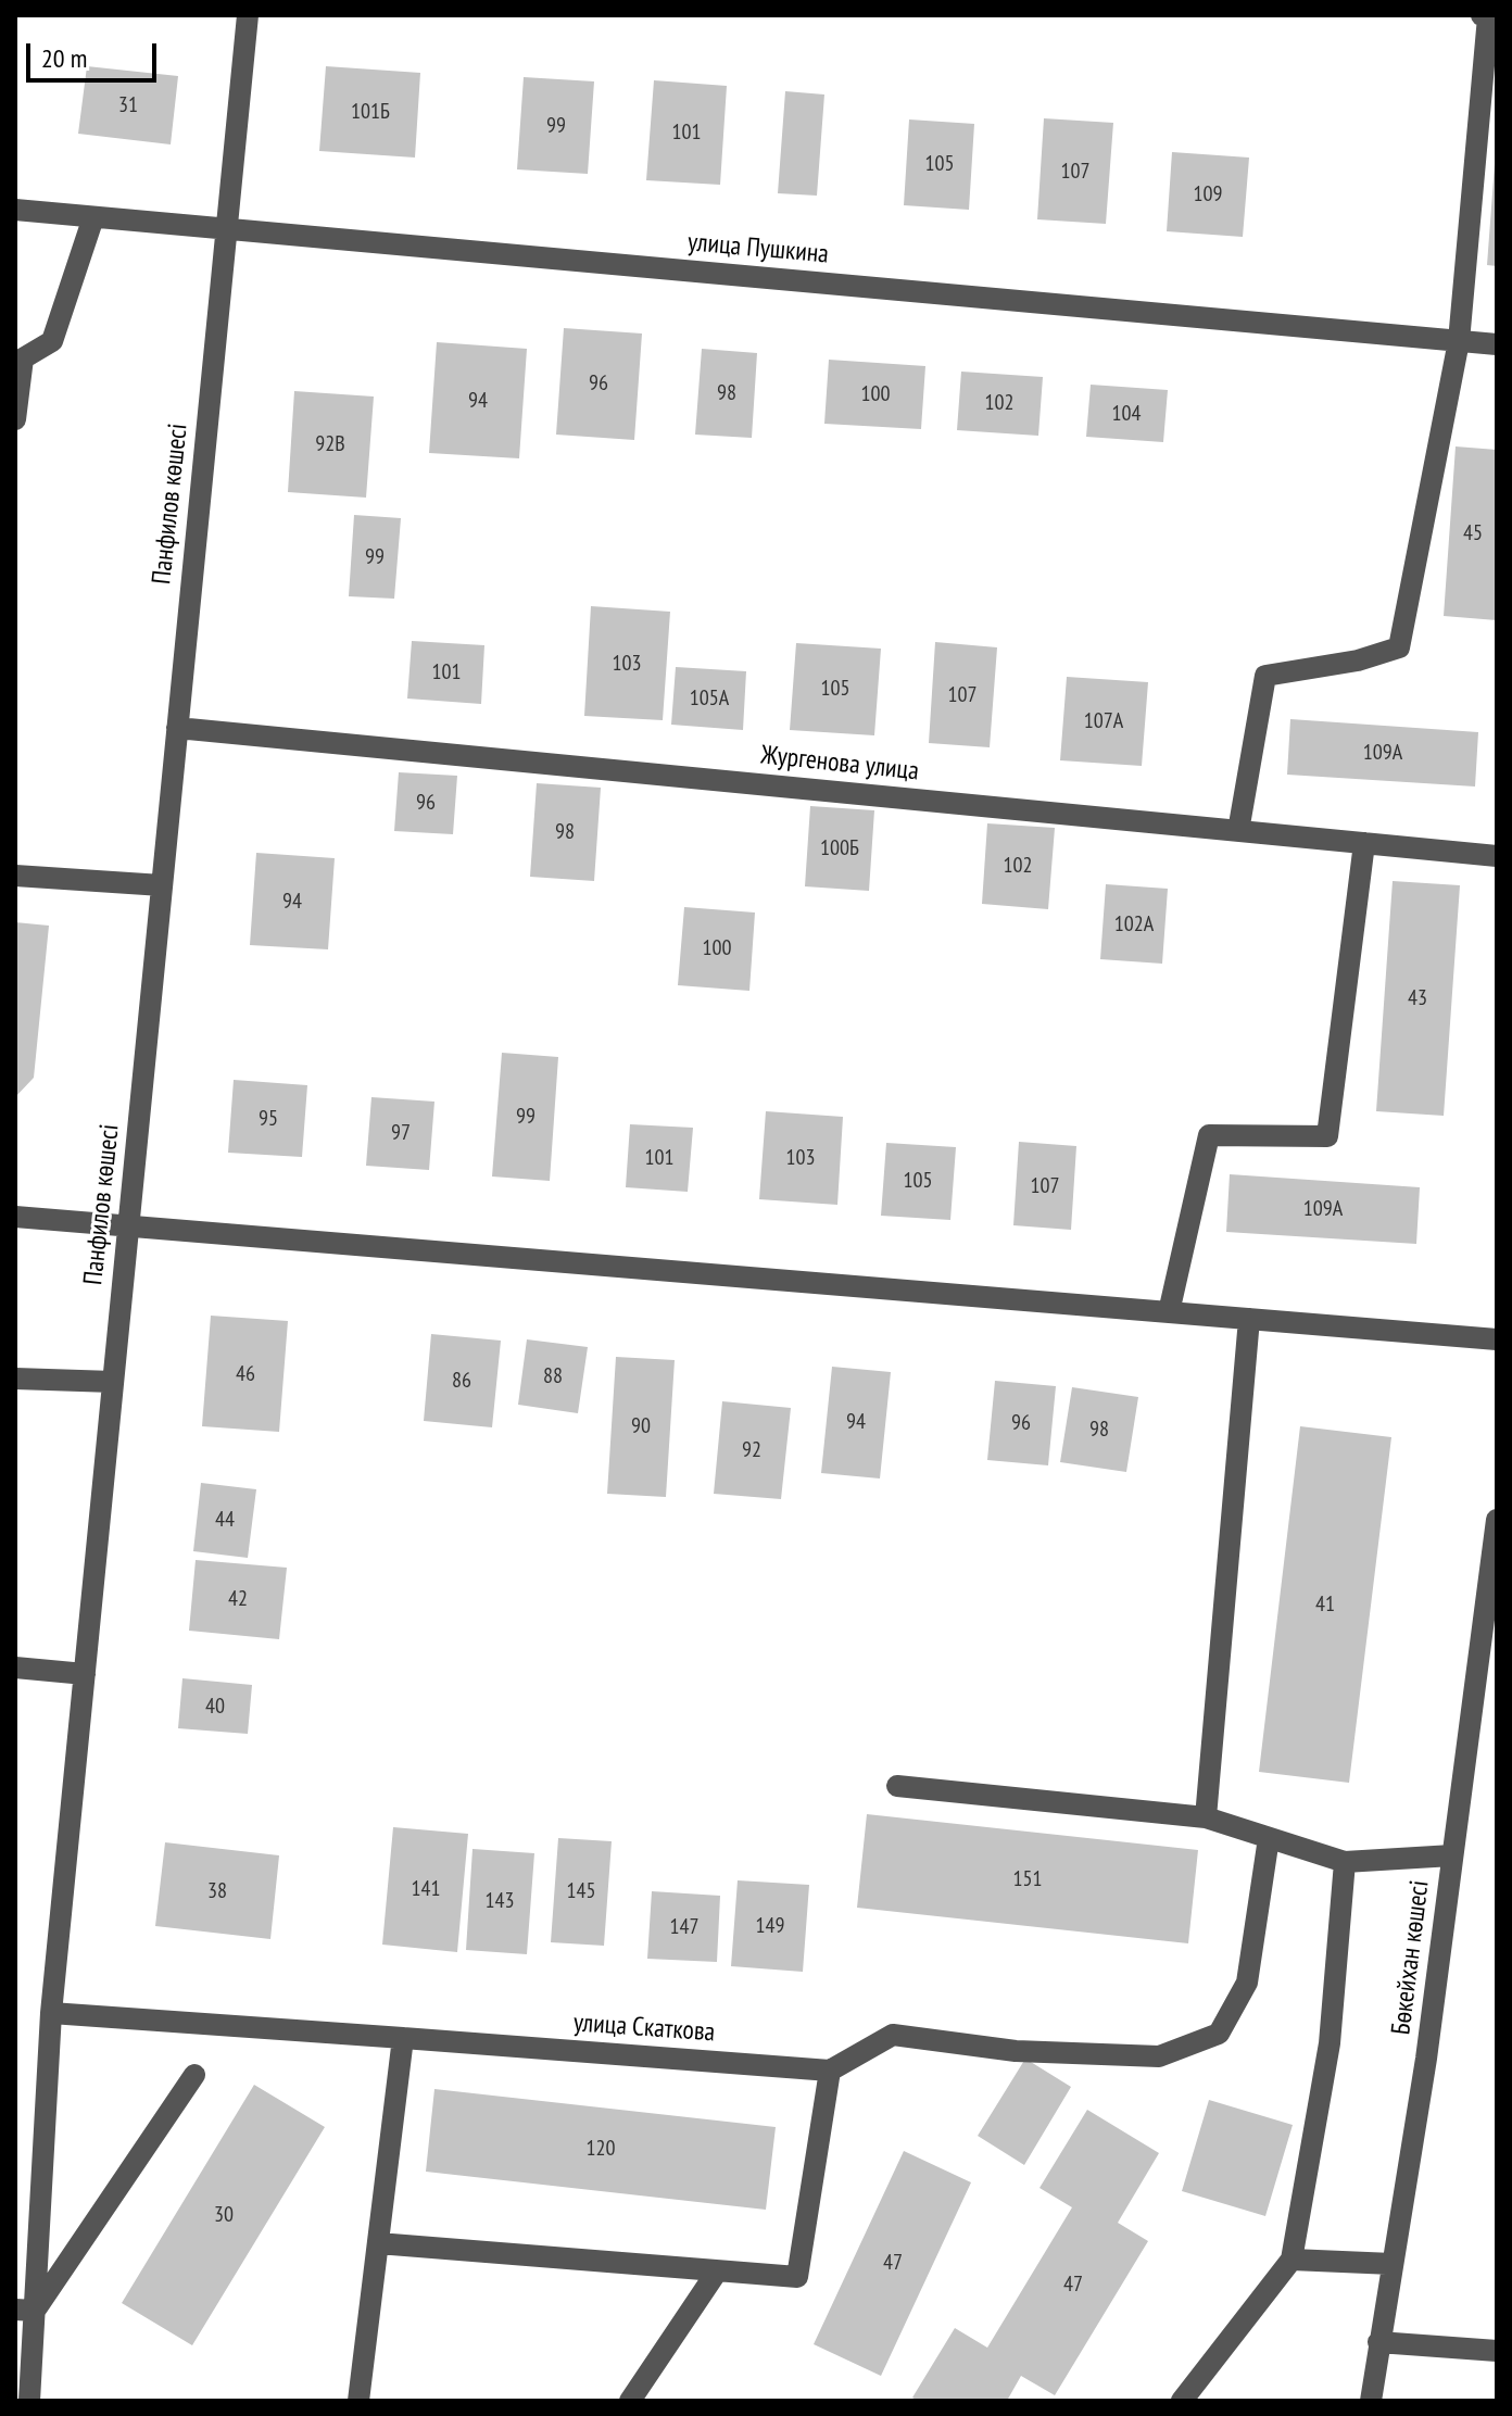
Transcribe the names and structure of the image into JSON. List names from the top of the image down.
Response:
{
  "streets": {
    "street": [
      "улица Пушкина",
      "Панфилов көшесі",
      "Жургенова улица",
      "Бөкейхан көшесі",
      "улица Скаткова"
    ]
  },
  "crossings": [
    ["улица Пушкина", "Панфилов көшесі"],
    ["Панфилов көшесі", "Жургенова улица"],
    ["Панфилов көшесі", "улица Скаткова"]
  ],
  "house_numbers": [
    "31",
    "101Б",
    "99",
    "101",
    "105",
    "107",
    "109",
    "96",
    "98",
    "100",
    "94",
    "102",
    "104",
    "92В",
    "45",
    "99",
    "103",
    "101",
    "105",
    "107",
    "105А",
    "107А",
    "109А",
    "96",
    "98",
    "100Б",
    "102",
    "94",
    "102А",
    "100",
    "43",
    "99",
    "95",
    "97",
    "101",
    "103",
    "105",
    "107",
    "109А",
    "46",
    "88",
    "86",
    "94",
    "96",
    "90",
    "98",
    "92",
    "44",
    "42",
    "41",
    "40",
    "151",
    "141",
    "38",
    "145",
    "143",
    "149",
    "147",
    "120",
    "30",
    "47",
    "47"
  ],
  "scale_bar": "20 m"
}
